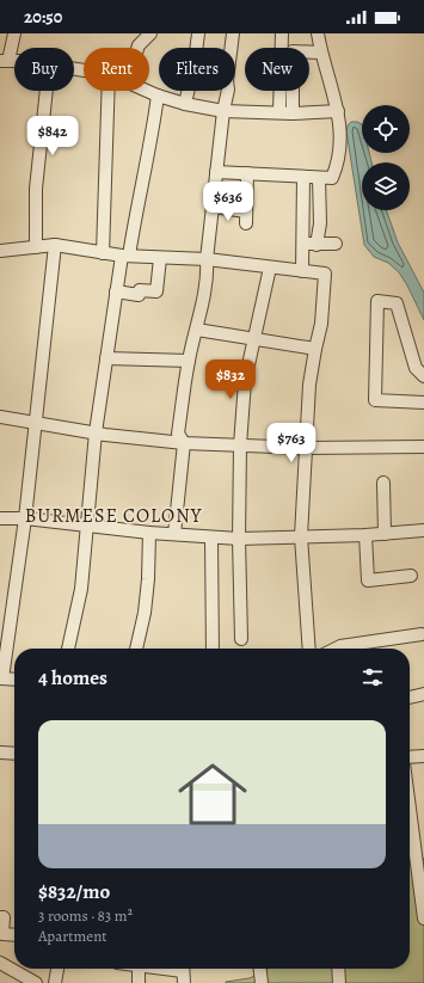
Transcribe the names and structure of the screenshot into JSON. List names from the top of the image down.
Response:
{
  "districts": ["BURMESE COLONY"],
  "page": {
    "status": "20:50",
    "chip": [
      "Buy",
      "Rent",
      "Filters",
      "New"
    ],
    "price": [
      "$842",
      "$636",
      "$832",
      "$763"
    ],
    "heading": "4 homes",
    "list": [
      {
        "name": "$832/mo",
        "note": "3 rooms · 83 m² · Apartment"
      }
    ]
  }
}
